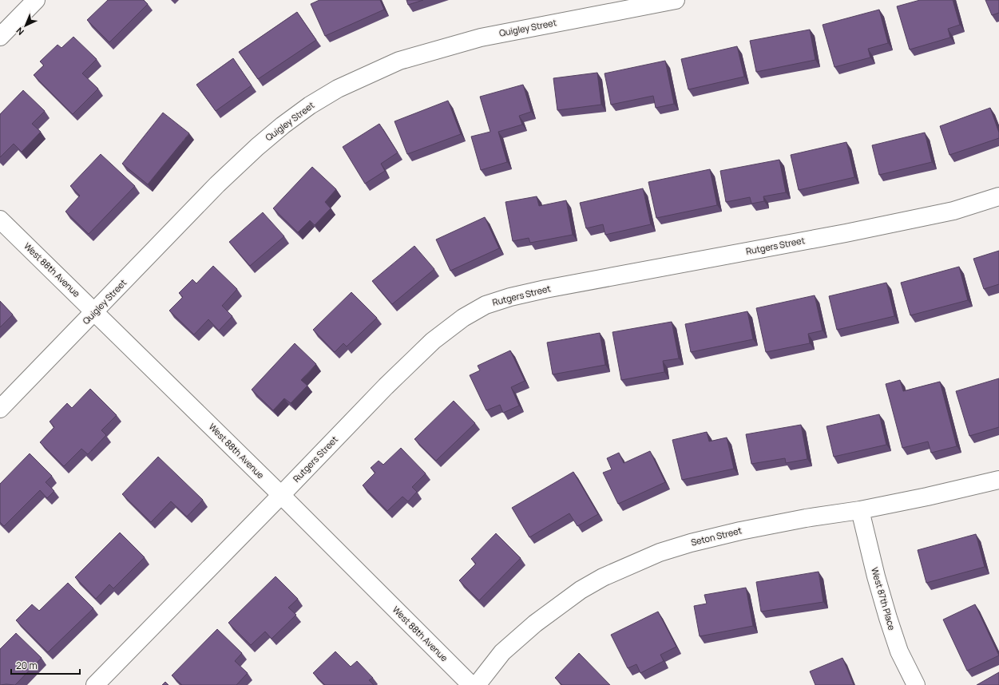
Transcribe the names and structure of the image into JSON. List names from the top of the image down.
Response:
{
  "streets": {
    "street": [
      "Quigley Street",
      "Rutgers Street",
      "West 88th Avenue",
      "Seton Street",
      "West 87th Place"
    ]
  },
  "crossings": [
    ["Quigley Street", "West 88th Avenue"],
    ["Rutgers Street", "West 88th Avenue"],
    ["Seton Street", "West 87th Place"]
  ],
  "scale_bar": "20 m",
  "north": "bottom left"
}
